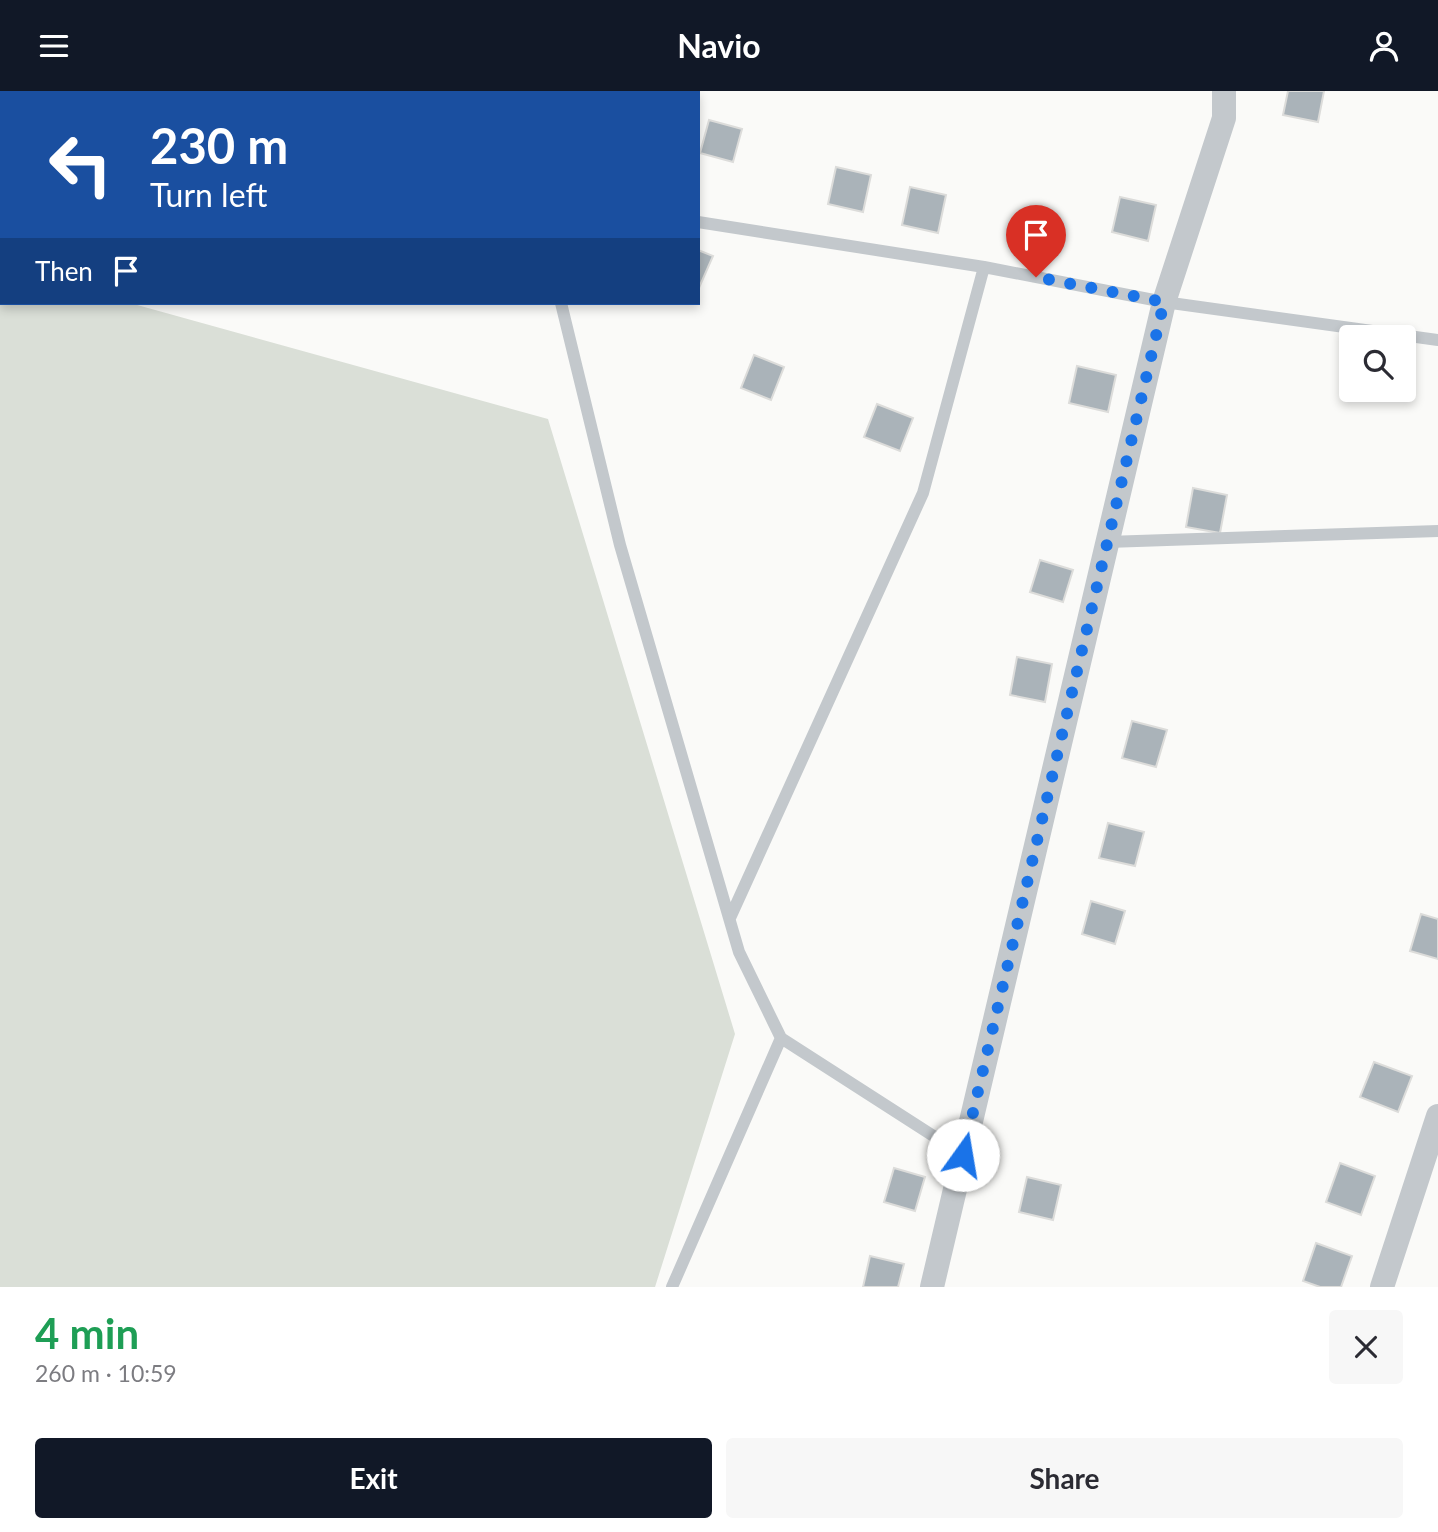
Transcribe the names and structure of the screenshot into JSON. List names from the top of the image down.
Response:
{
  "page": {
    "header": "Navio",
    "turn": ["230 m", "Turn left"],
    "then": "Then",
    "heading": ["4 min", "260 m · 10:59"],
    "buttons": ["Exit", "Share"]
  }
}
